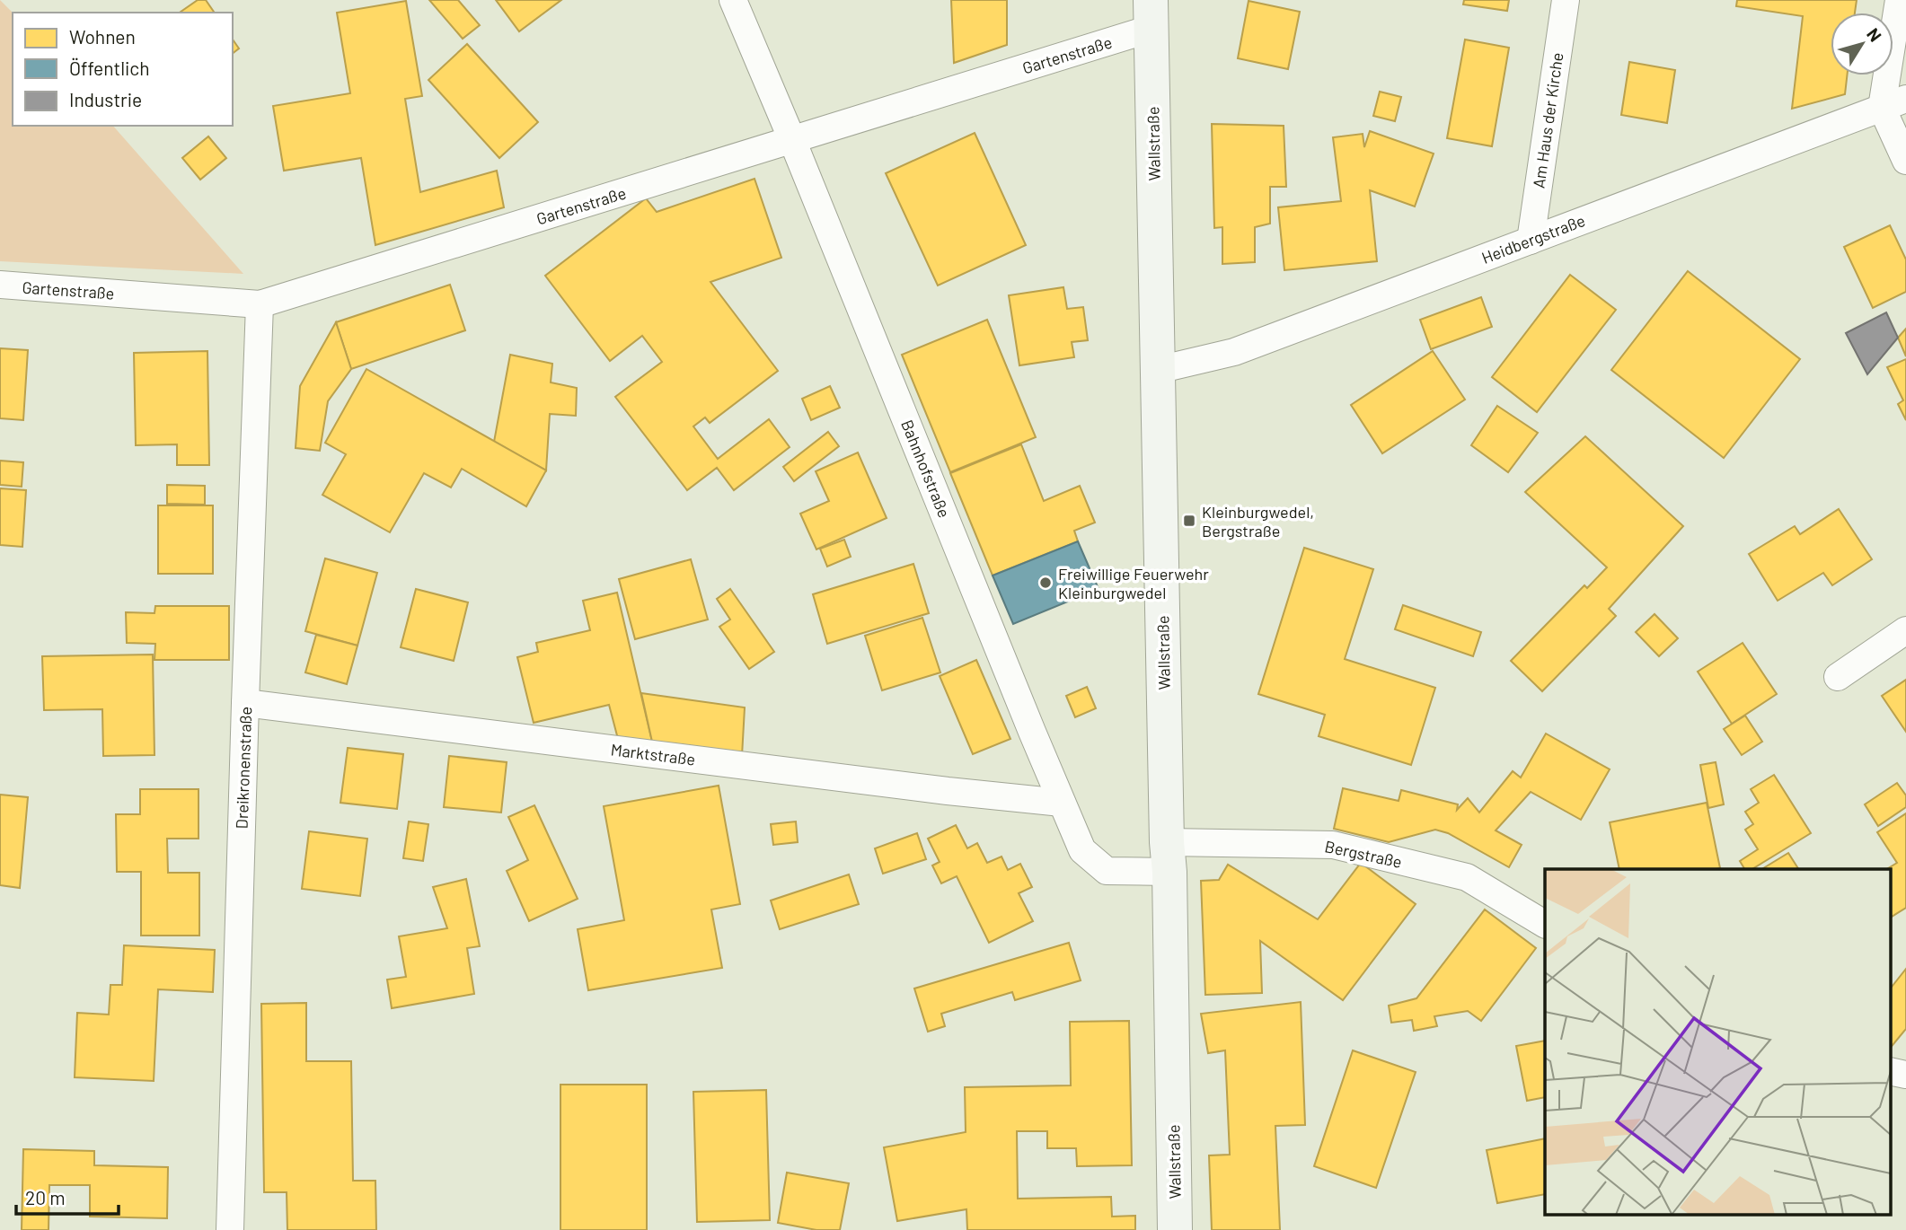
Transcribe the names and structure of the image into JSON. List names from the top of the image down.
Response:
{
  "streets": {
    "street": [
      "Gartenstraße",
      "Am Haus der Kirche",
      "Wallstraße",
      "Heidbergstraße",
      "Bahnhofstraße",
      "Marktstraße",
      "Dreikronenstraße",
      "Bergstraße"
    ]
  },
  "crossings": [
    ["Gartenstraße", "Wallstraße"],
    ["Gartenstraße", "Bahnhofstraße"],
    ["Gartenstraße", "Dreikronenstraße"],
    ["Am Haus der Kirche", "Heidbergstraße"],
    ["Wallstraße", "Heidbergstraße"],
    ["Wallstraße", "Bahnhofstraße"],
    ["Wallstraße", "Bergstraße"],
    ["Bahnhofstraße", "Marktstraße"],
    ["Bahnhofstraße", "Bergstraße"],
    ["Marktstraße", "Dreikronenstraße"]
  ],
  "places": {
    "transit": ["Kleinburgwedel, Bergstraße"],
    "other": ["Freiwillige Feuerwehr Kleinburgwedel"]
  },
  "legend": ["Wohnen", "Öffentlich", "Industrie"],
  "scale_bar": "20 m",
  "north": "top right"
}
